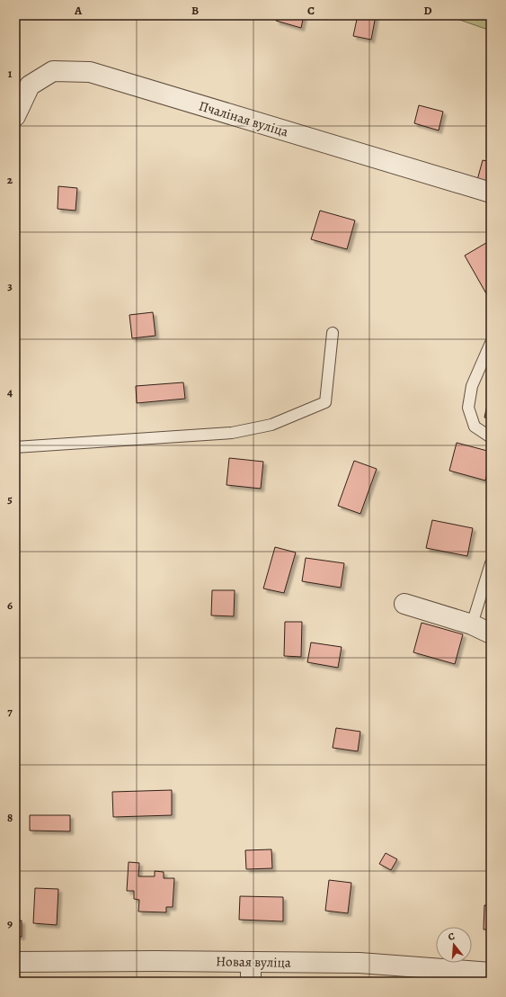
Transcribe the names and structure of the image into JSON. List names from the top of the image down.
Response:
{
  "streets": {
    "street": ["Пчаліная вуліца", "Новая вуліца"]
  },
  "north": "top",
  "grid": {
    "columns": [
      "A",
      "B",
      "C",
      "D"
    ],
    "rows": [
      "1",
      "2",
      "3",
      "4",
      "5",
      "6",
      "7",
      "8",
      "9"
    ]
  }
}
